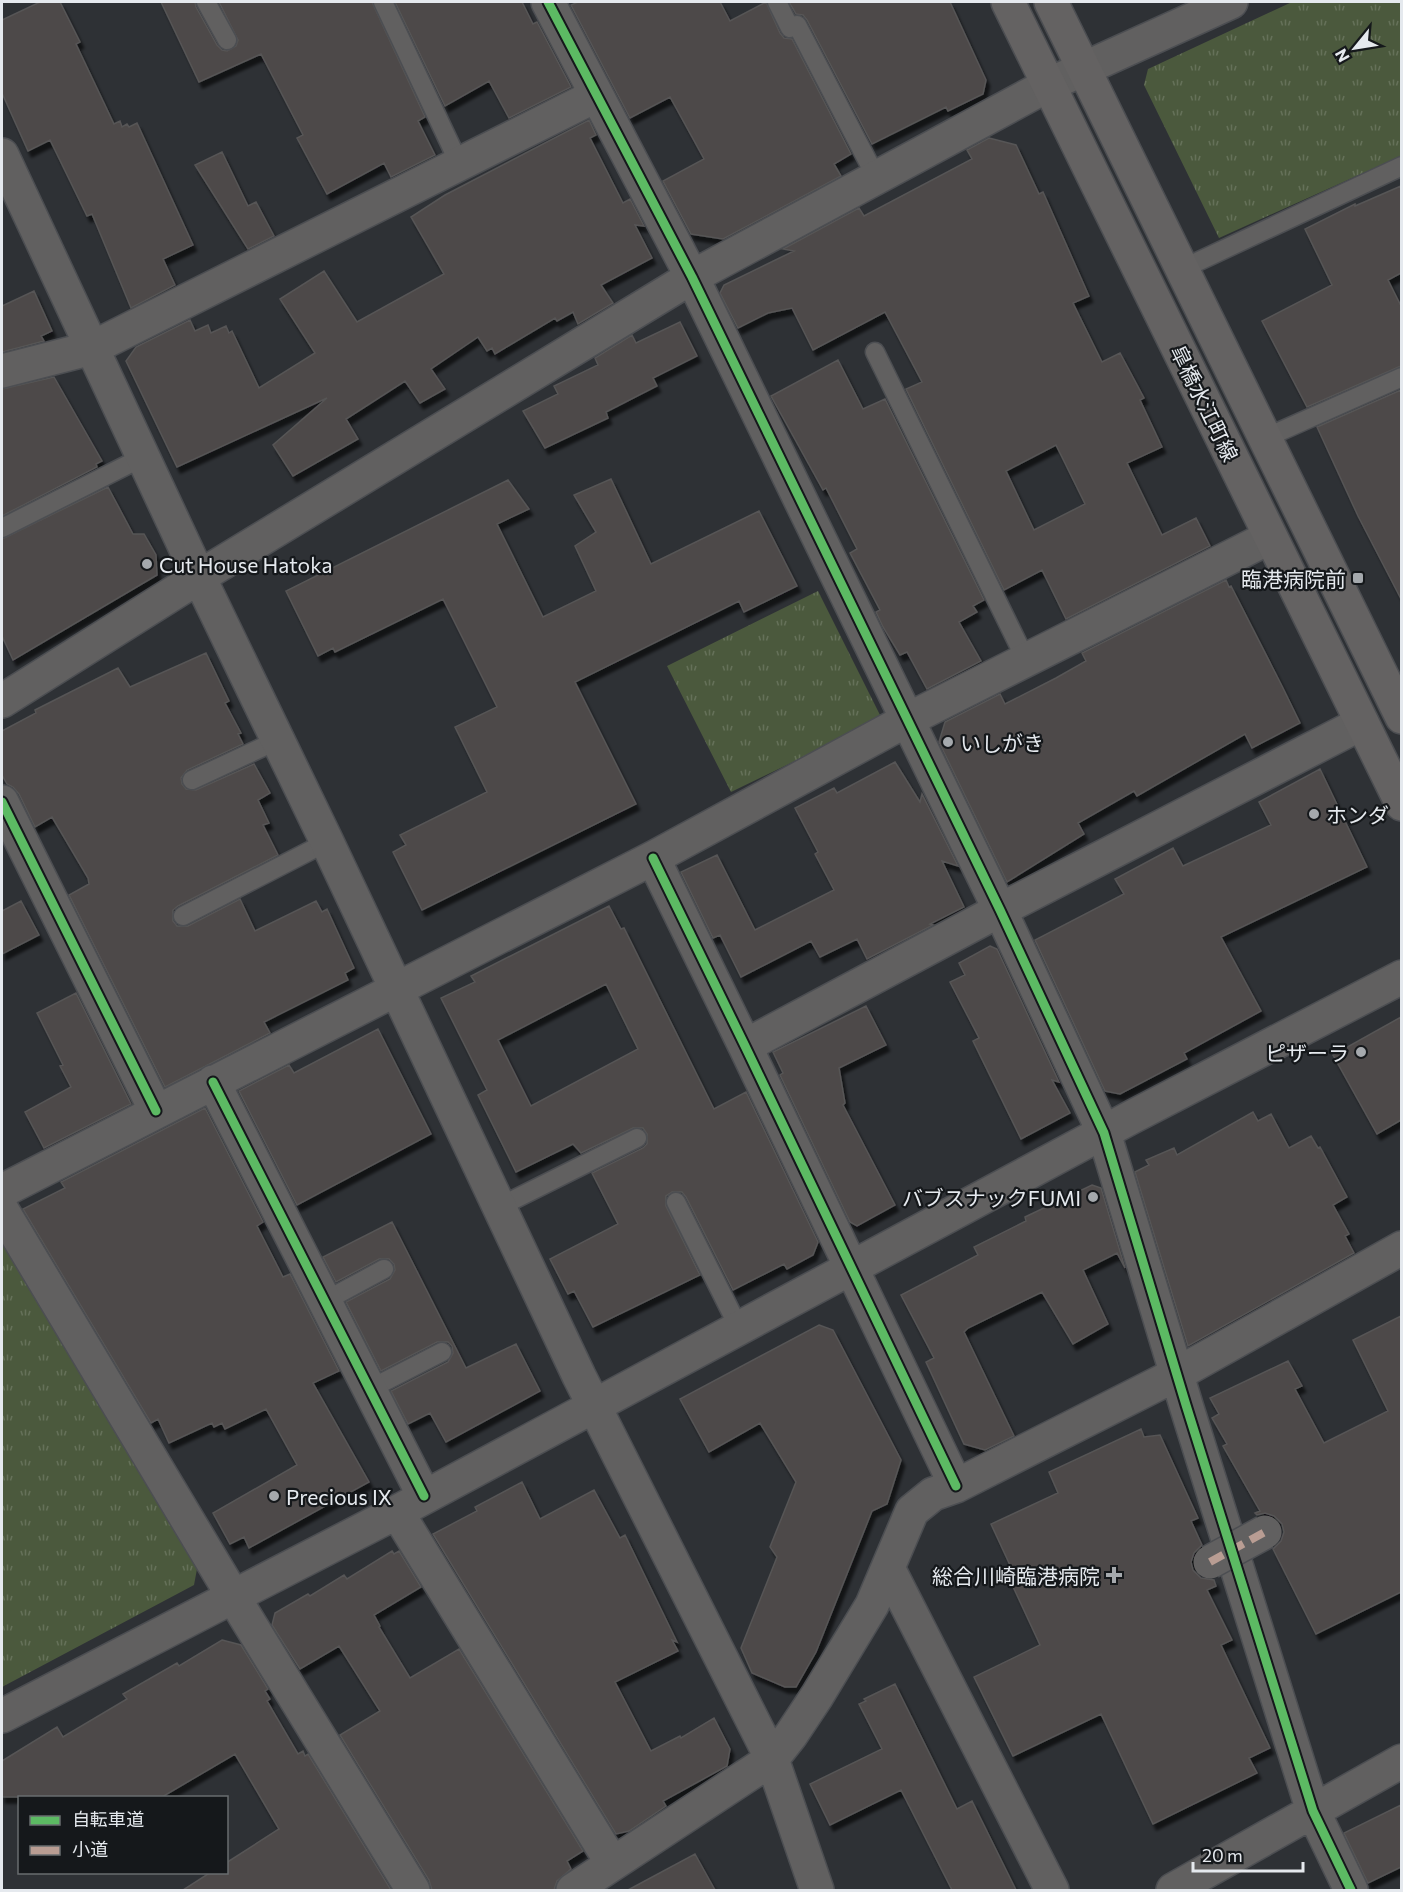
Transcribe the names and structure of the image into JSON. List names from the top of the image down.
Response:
{
  "streets": {
    "street": ["皐橋水江町線"]
  },
  "places": {
    "other": [
      "Cut House Hatoka",
      "いしがき",
      "ホンダ",
      "ピザーラ",
      "バブスナックFUMI",
      "Precious IX"
    ],
    "transit": ["臨港病院前"],
    "health": ["総合川崎臨港病院"]
  },
  "legend": ["自転車道", "小道"],
  "scale_bar": "20 m",
  "north": "bottom left"
}
